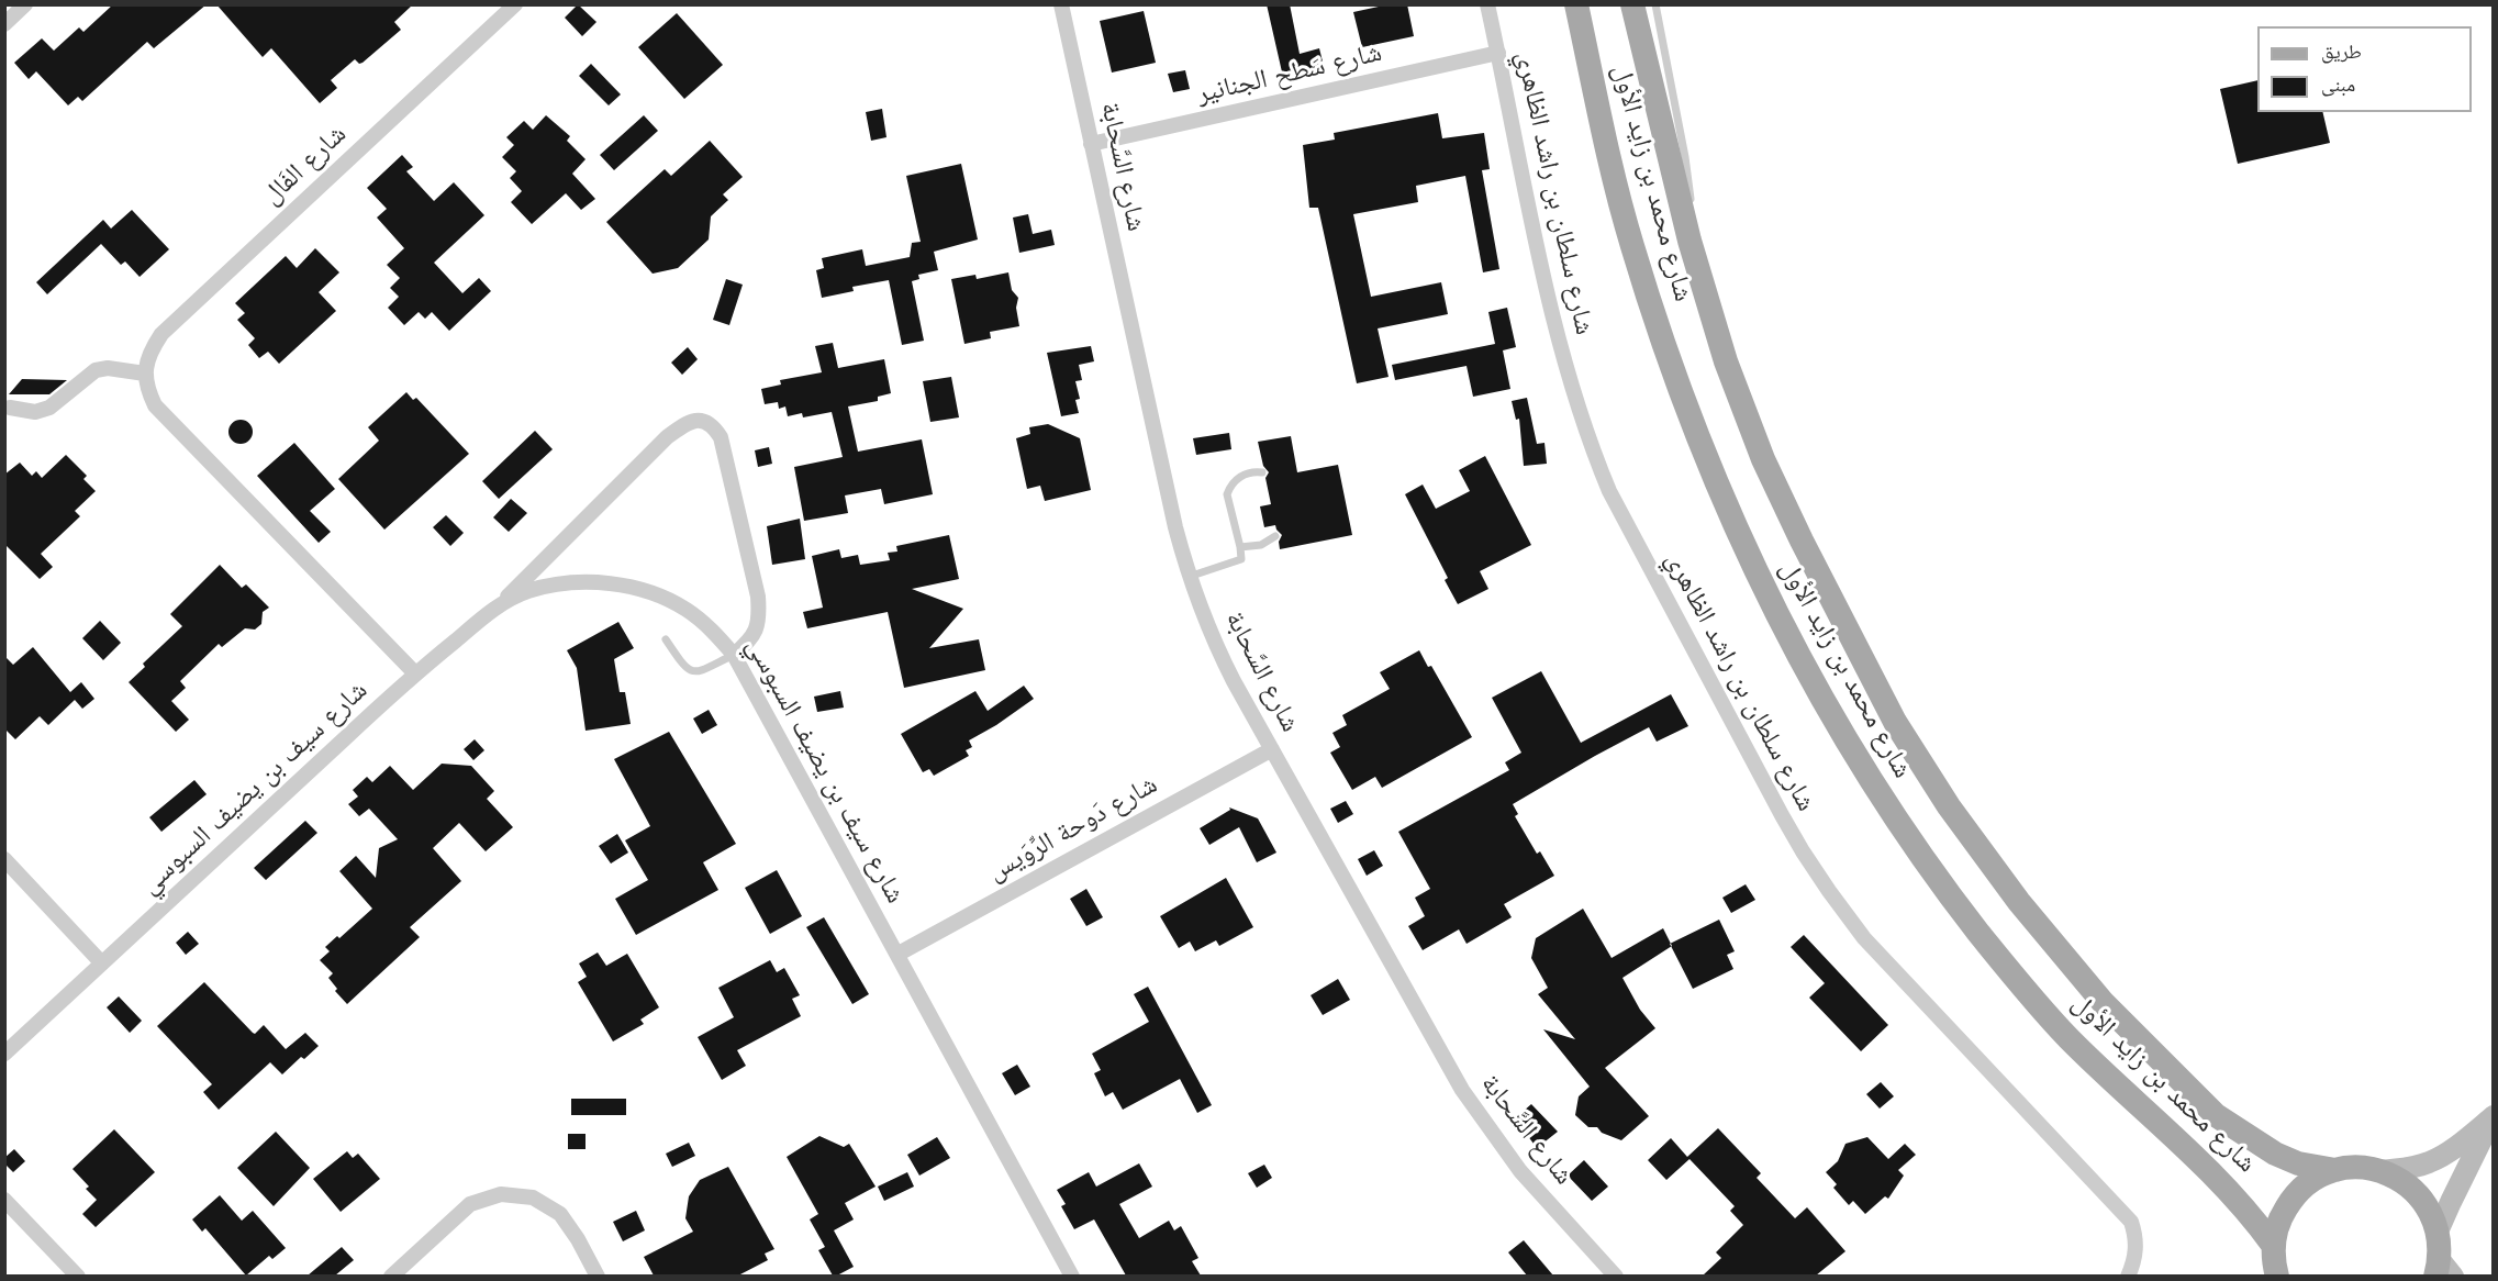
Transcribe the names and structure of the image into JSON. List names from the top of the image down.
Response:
{
  "streets": {
    "main road": ["شارع محمد بن زايد الأول"],
    "street": [
      "شارع سَطح الجنانير",
      "شارع الفَال",
      "شارع السَّحابة",
      "شارع سلطان بن راشد الظاهري",
      "شارع سيف بن يضيف السبوسي",
      "شارع دَوحة الرِّوَيس"
    ]
  },
  "crossings": [
    ["شارع سَطح الجنانير", "شارع السَّحابة"],
    ["شارع سَطح الجنانير", "شارع سلطان بن راشد الظاهري"],
    ["شارع السَّحابة", "شارع دَوحة الرِّوَيس"],
    ["شارع سيف بن يضيف السبوسي", "شارع دَوحة الرِّوَيس"]
  ],
  "legend": ["طريق", "مبنى"]
}
